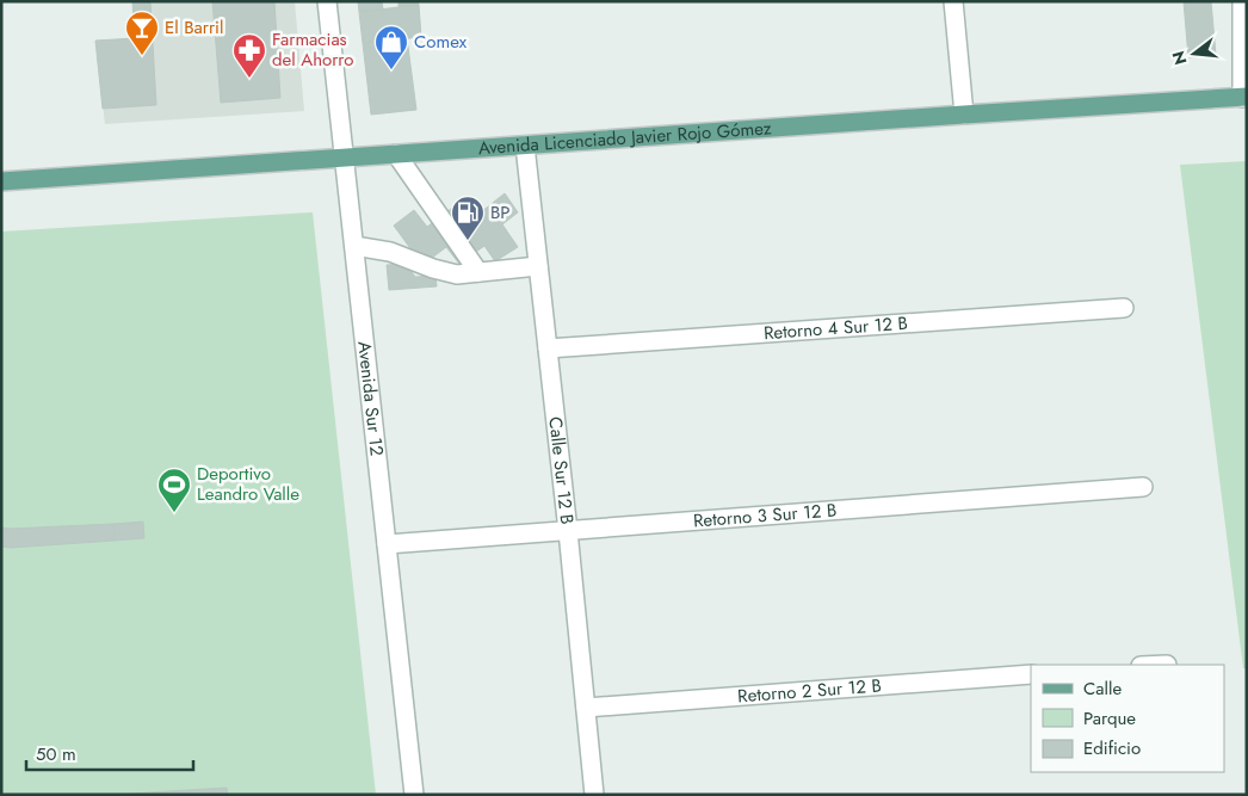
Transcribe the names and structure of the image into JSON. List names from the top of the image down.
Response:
{
  "streets": {
    "main road": ["Avenida Licenciado Javier Rojo Gómez"],
    "street": [
      "Retorno 4 Sur 12 B",
      "Avenida Sur 12",
      "Calle Sur 12 B",
      "Retorno 3 Sur 12 B",
      "Retorno 2 Sur 12 B"
    ]
  },
  "crossings": [
    ["Avenida Licenciado Javier Rojo Gómez", "Avenida Sur 12"],
    ["Avenida Licenciado Javier Rojo Gómez", "Calle Sur 12 B"],
    ["Retorno 4 Sur 12 B", "Calle Sur 12 B"],
    ["Avenida Sur 12", "Retorno 3 Sur 12 B"],
    ["Calle Sur 12 B", "Retorno 3 Sur 12 B"],
    ["Calle Sur 12 B", "Retorno 2 Sur 12 B"]
  ],
  "places": {
    "bar": ["El Barril"],
    "shop": ["Comex"],
    "pharmacy": ["Farmacias del Ahorro"],
    "fuel station": ["BP"],
    "sports": ["Deportivo Leandro Valle"]
  },
  "legend": ["Calle", "Parque", "Edificio"],
  "scale_bar": "50 m",
  "north": "left"
}
